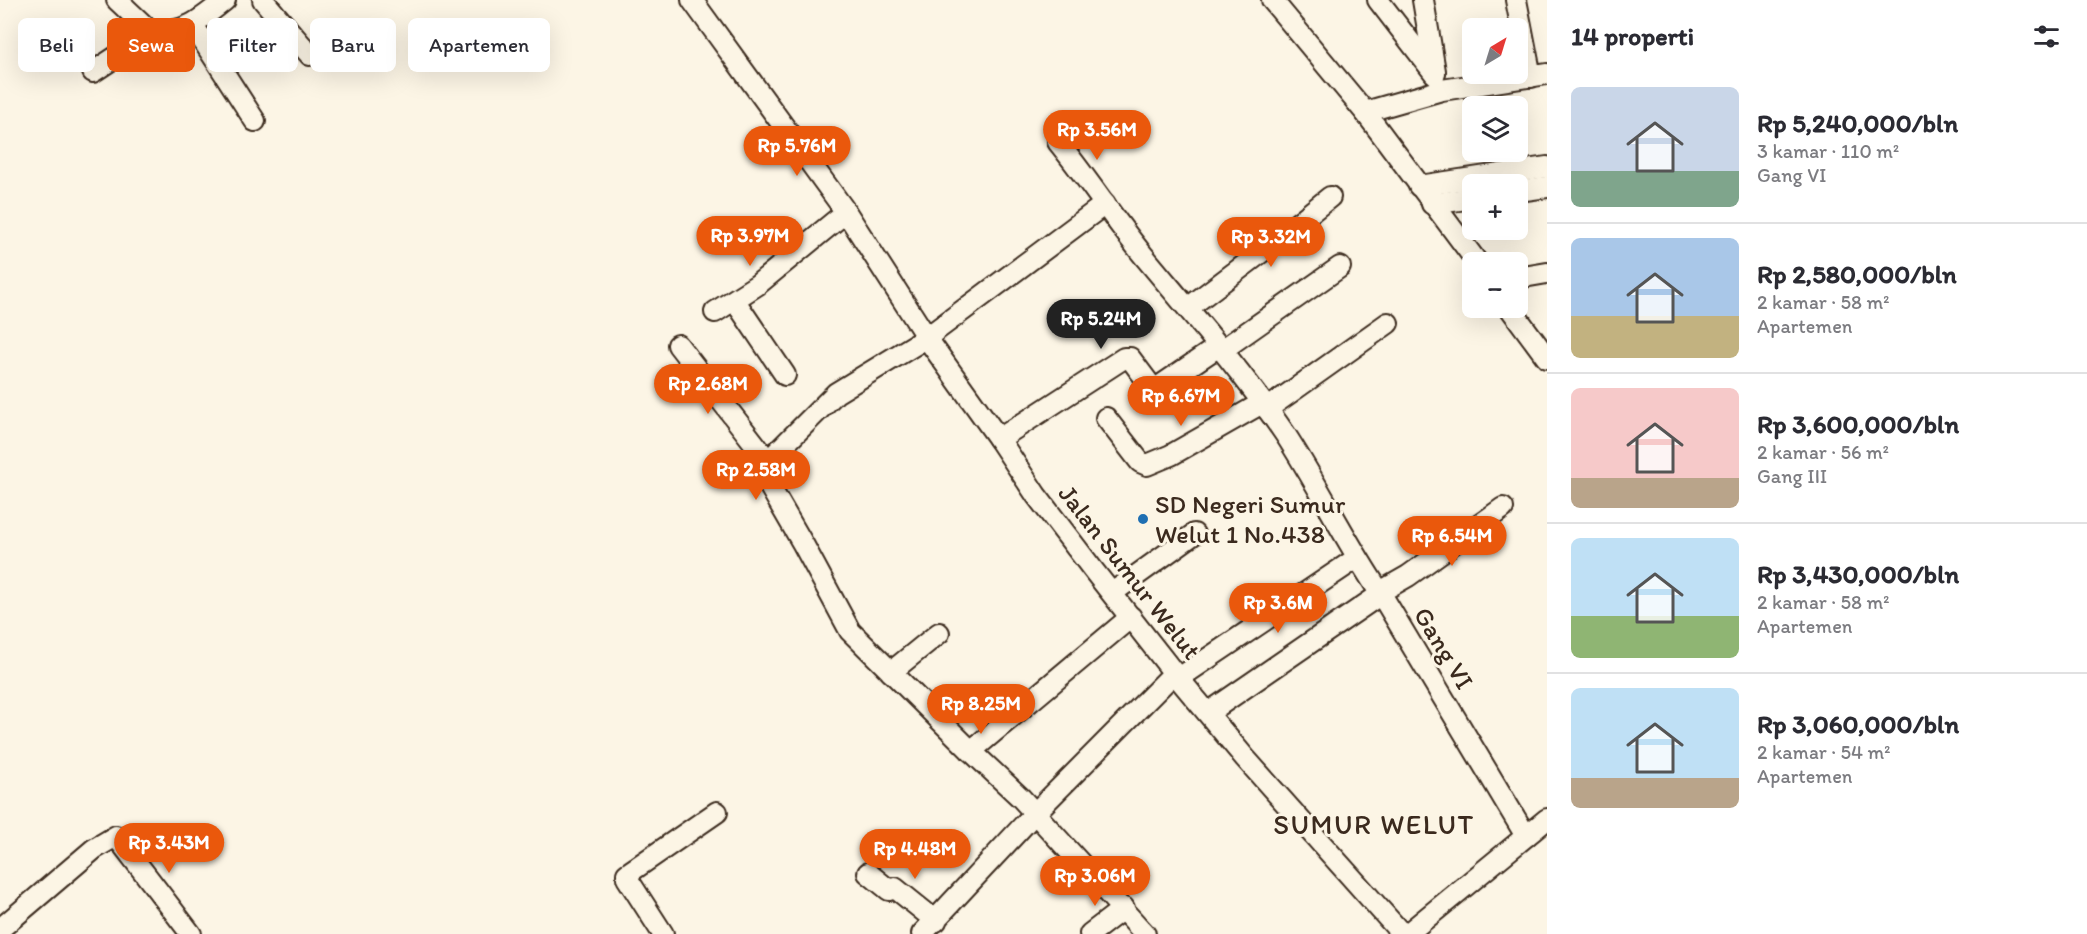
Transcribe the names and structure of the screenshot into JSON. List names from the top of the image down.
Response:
{
  "streets": {
    "street": ["Jalan Sumur Welut", "Gang VI"]
  },
  "districts": ["SUMUR WELUT"],
  "places": ["SD Negeri Sumur Welut 1 No.438"],
  "north": "top right",
  "page": {
    "heading": "14 properti",
    "map_buttons": ["+", "−"],
    "chip": [
      "Beli",
      "Sewa",
      "Filter",
      "Baru",
      "Apartemen"
    ],
    "list": [
      {
        "name": "Rp 5,240,000/bln",
        "note": "3 kamar · 110 m² · Gang VI"
      },
      {
        "name": "Rp 2,580,000/bln",
        "note": "2 kamar · 58 m² · Apartemen"
      },
      {
        "name": "Rp 3,600,000/bln",
        "note": "2 kamar · 56 m² · Gang III"
      },
      {
        "name": "Rp 3,430,000/bln",
        "note": "2 kamar · 58 m² · Apartemen"
      },
      {
        "name": "Rp 3,060,000/bln",
        "note": "2 kamar · 54 m² · Apartemen"
      }
    ],
    "price": [
      "Rp 3.56M",
      "Rp 5.76M",
      "Rp 3.97M",
      "Rp 3.32M",
      "Rp 5.24M",
      "Rp 2.68M",
      "Rp 6.67M",
      "Rp 2.58M",
      "Rp 6.54M",
      "Rp 3.6M",
      "Rp 8.25M",
      "Rp 3.43M",
      "Rp 4.48M",
      "Rp 3.06M"
    ]
  }
}
